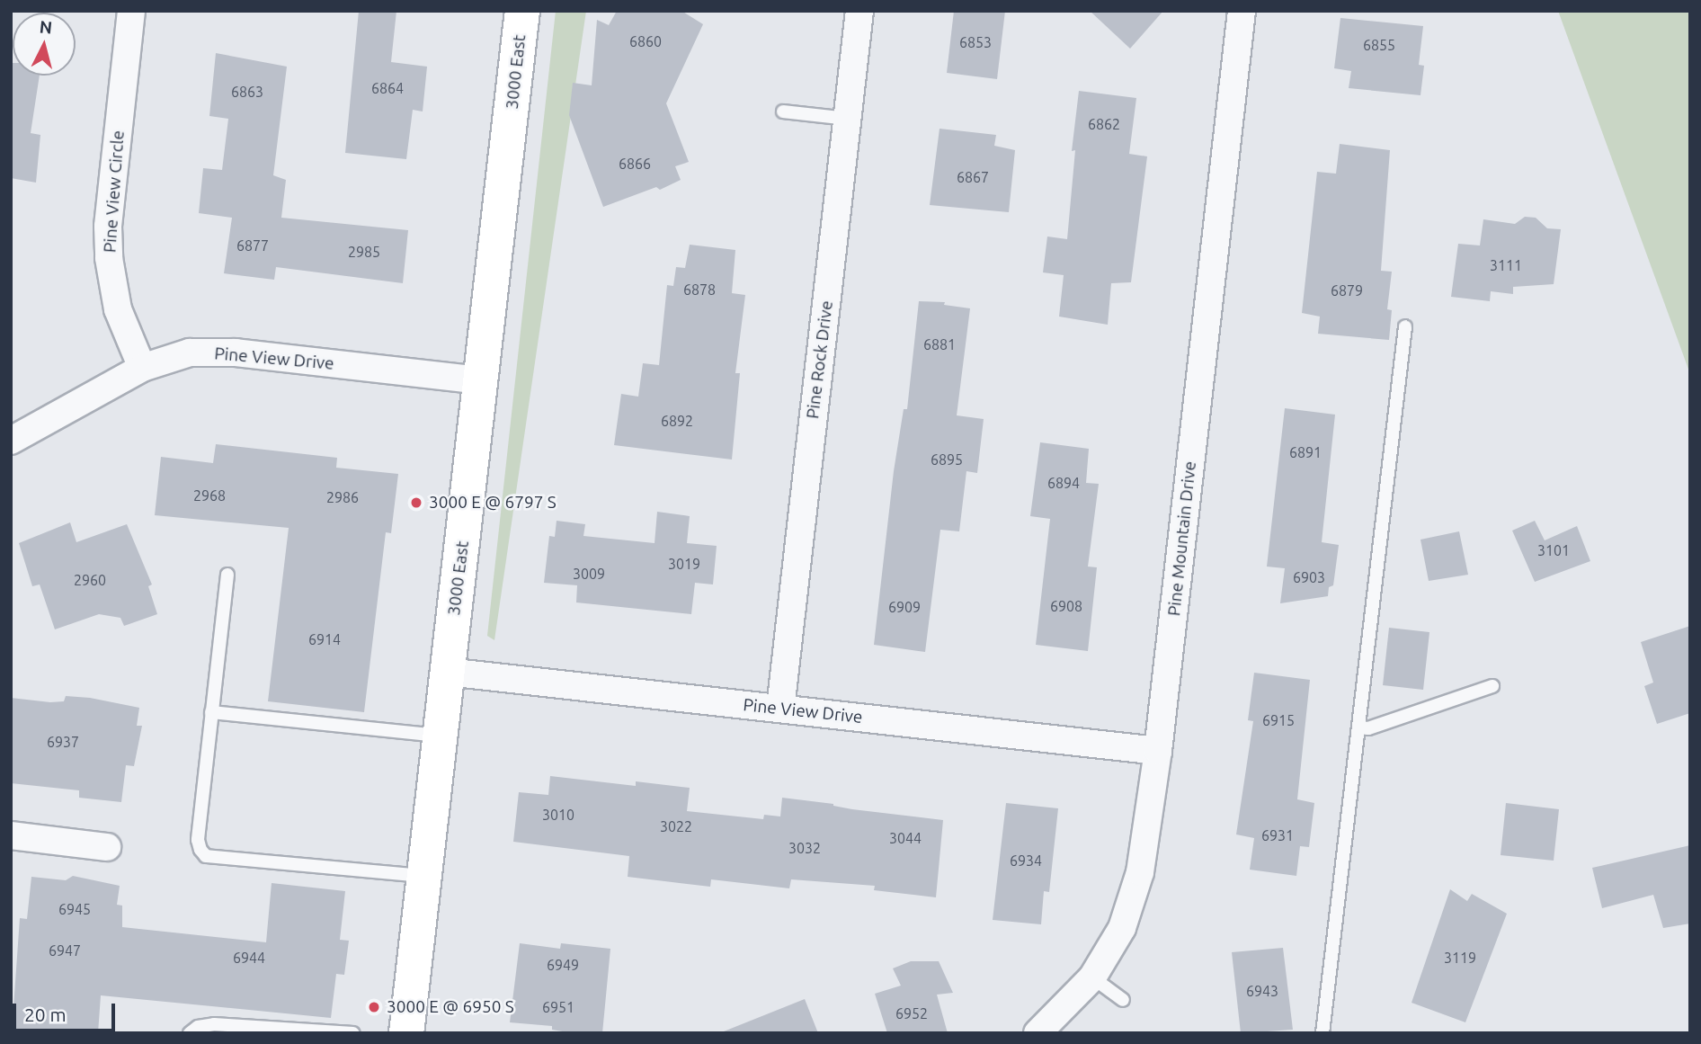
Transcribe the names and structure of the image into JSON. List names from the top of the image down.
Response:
{
  "streets": {
    "main road": ["3000 East"],
    "street": [
      "Pine View Circle",
      "Pine View Drive",
      "Pine Rock Drive",
      "Pine Mountain Drive"
    ]
  },
  "crossings": [
    ["3000 East", "Pine View Drive"],
    ["Pine View Circle", "Pine View Drive"],
    ["Pine View Drive", "Pine Rock Drive"],
    ["Pine View Drive", "Pine Mountain Drive"]
  ],
  "places": ["3000 E @ 6797 S", "3000 E @ 6950 S"],
  "house_numbers": [
    "6860",
    "6853",
    "6855",
    "6864",
    "6863",
    "6862",
    "6866",
    "6867",
    "6877",
    "2985",
    "3111",
    "6878",
    "6879",
    "6881",
    "6892",
    "6891",
    "6895",
    "6894",
    "2968",
    "2986",
    "3101",
    "3019",
    "3009",
    "6903",
    "2960",
    "6908",
    "6909",
    "6914",
    "6915",
    "6937",
    "3010",
    "3022",
    "6931",
    "3044",
    "3032",
    "6934",
    "6945",
    "6947",
    "6944",
    "3119",
    "6949",
    "6943",
    "6951",
    "6952"
  ],
  "scale_bar": "20 m",
  "north": "top"
}
